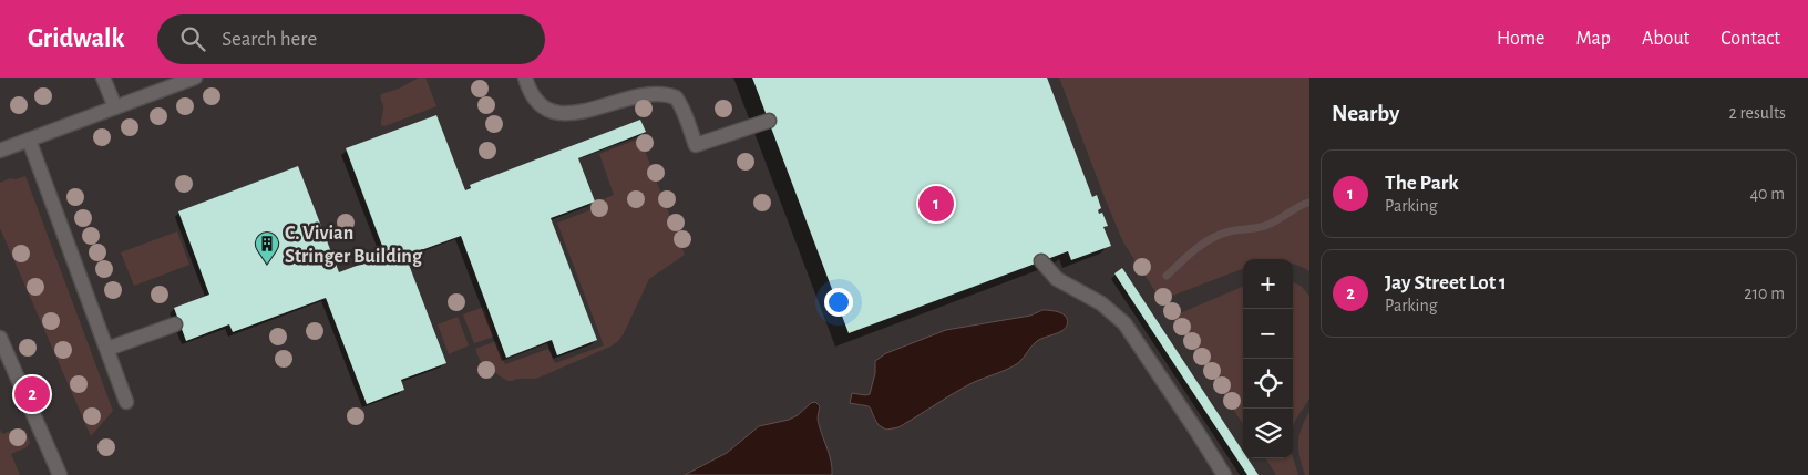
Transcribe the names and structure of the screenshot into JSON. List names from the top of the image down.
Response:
{
  "places": {
    "building": ["C. Vivian Stringer Building"]
  },
  "page": {
    "header": "Gridwalk",
    "search": "Search here",
    "nav": [
      "Home",
      "Map",
      "About",
      "Contact"
    ],
    "heading": ["Nearby", "2 results"],
    "list": [
      {
        "mark": "1",
        "name": "The Park",
        "note": "Parking",
        "value": "40 m"
      },
      {
        "mark": "2",
        "name": "Jay Street Lot 1",
        "note": "Parking",
        "value": "210 m"
      }
    ],
    "pins": ["1", "2"],
    "map_buttons": ["+", "−"]
  }
}
